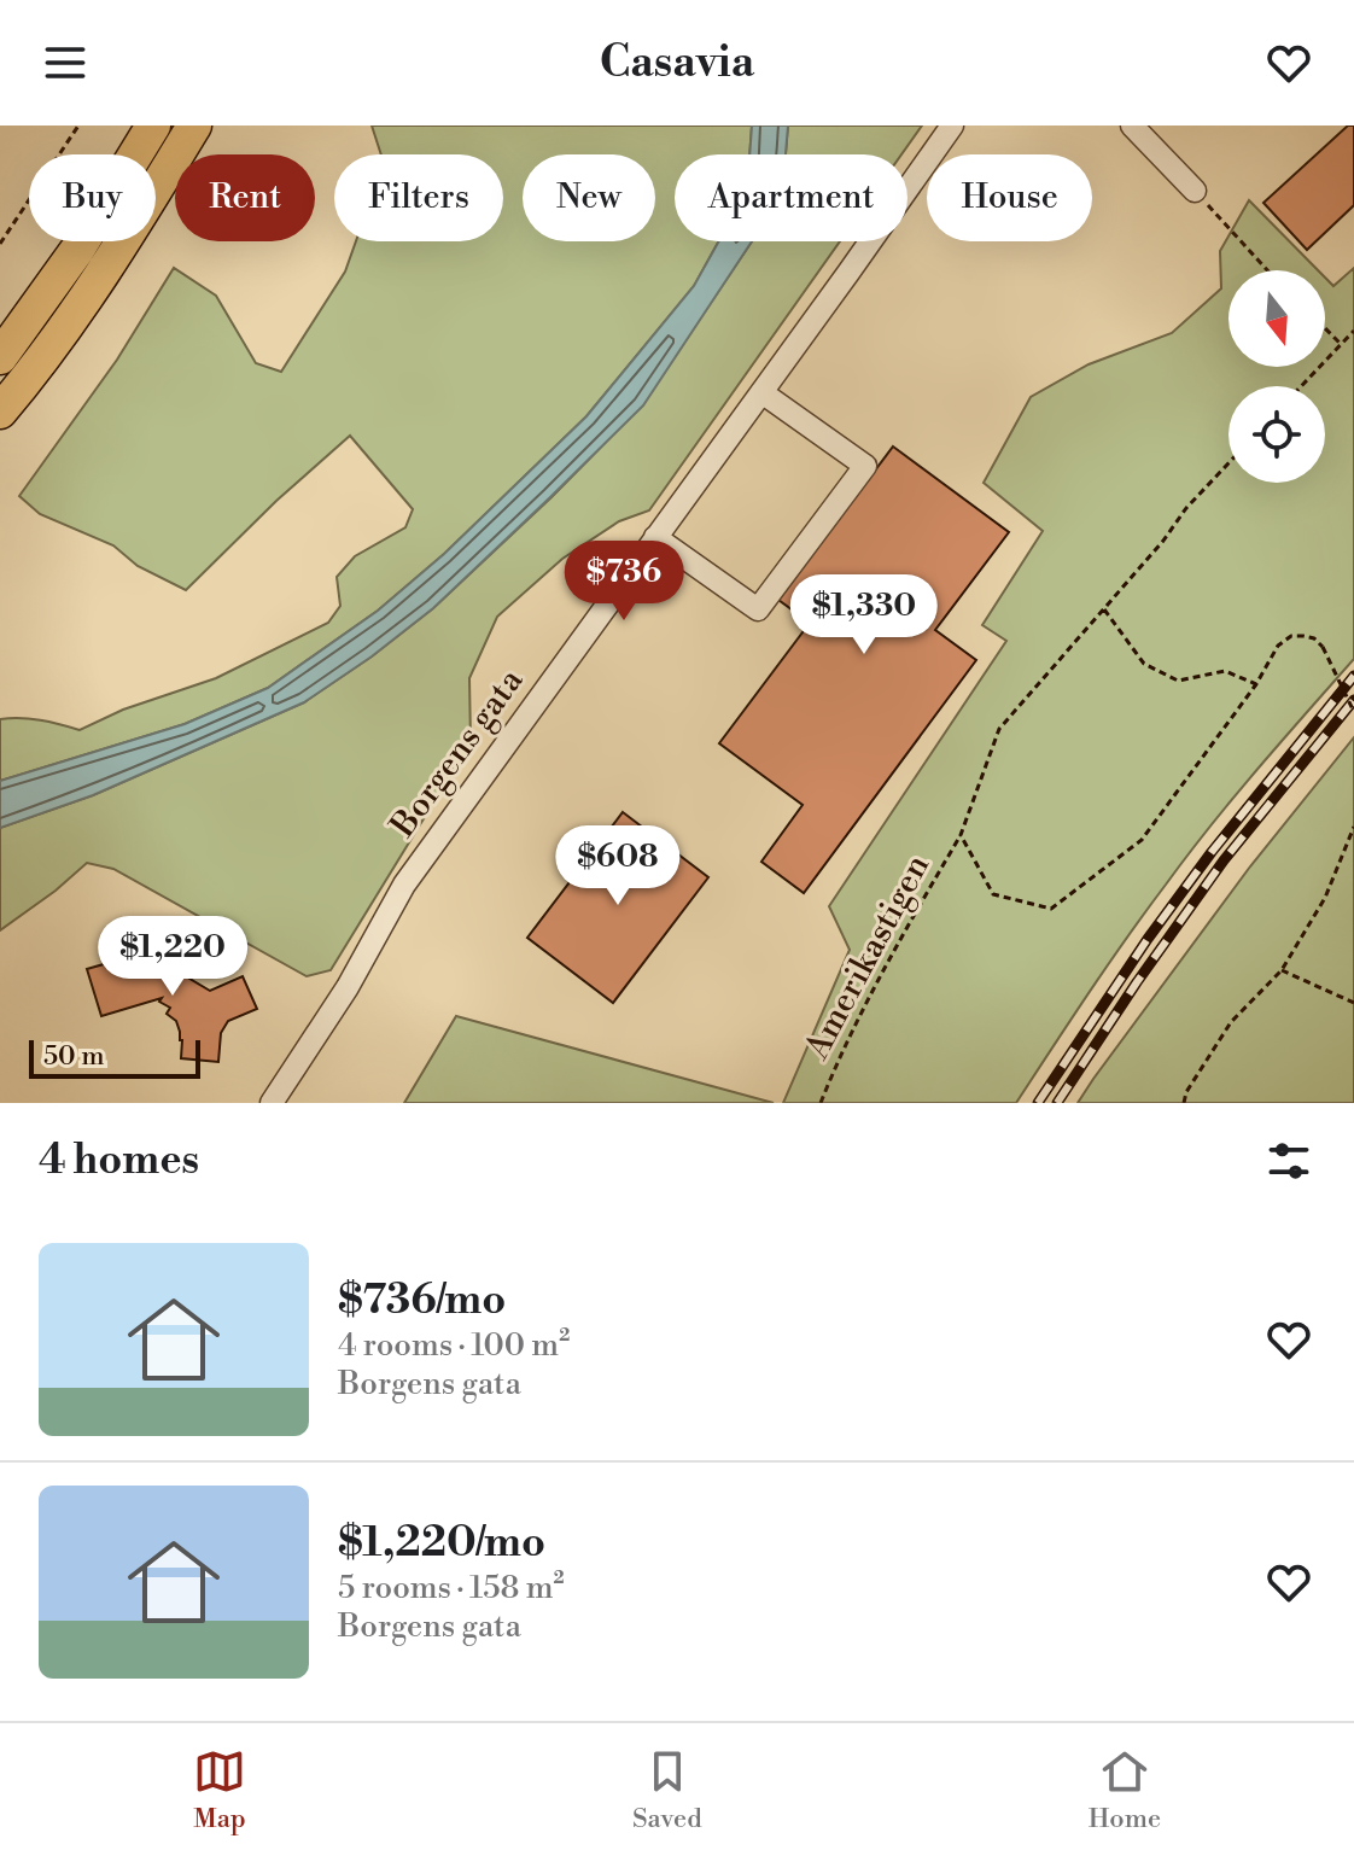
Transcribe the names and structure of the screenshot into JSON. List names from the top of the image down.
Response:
{
  "streets": {
    "street": ["Borgens gata"],
    "path": ["Amerikastigen"]
  },
  "scale_bar": "50 m",
  "north": "bottom",
  "page": {
    "header": "Casavia",
    "chip": [
      "Buy",
      "Rent",
      "Filters",
      "New",
      "Apartment",
      "House"
    ],
    "price": [
      "$736",
      "$1,330",
      "$608",
      "$1,220"
    ],
    "scale": "50 m",
    "heading": "4 homes",
    "list": [
      {
        "name": "$736/mo",
        "note": "4 rooms · 100 m² · Borgens gata"
      },
      {
        "name": "$1,220/mo",
        "note": "5 rooms · 158 m² · Borgens gata"
      }
    ],
    "tabs": ["Map", "Saved", "Home"]
  }
}
